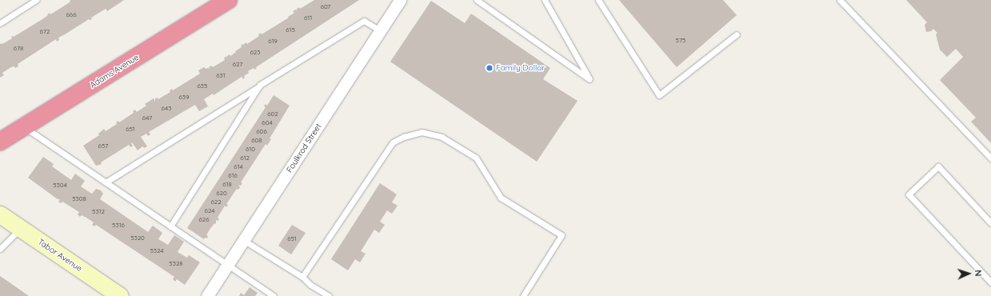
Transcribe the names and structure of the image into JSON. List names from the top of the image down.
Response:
{
  "streets": {
    "highway": ["Adams Avenue"],
    "street": ["Foulkrod Street", "Tabor Avenue"]
  },
  "places": ["Family Dollar"],
  "house_numbers": [
    "607",
    "666",
    "611",
    "615",
    "672",
    "575",
    "619",
    "678",
    "623",
    "627",
    "631",
    "635",
    "639",
    "643",
    "602",
    "647",
    "604",
    "651",
    "606",
    "608",
    "657",
    "610",
    "612",
    "614",
    "616",
    "618",
    "5304",
    "620",
    "5308",
    "622",
    "624",
    "5312",
    "626",
    "5316",
    "5320",
    "651",
    "5324",
    "5328"
  ],
  "north": "right"
}
